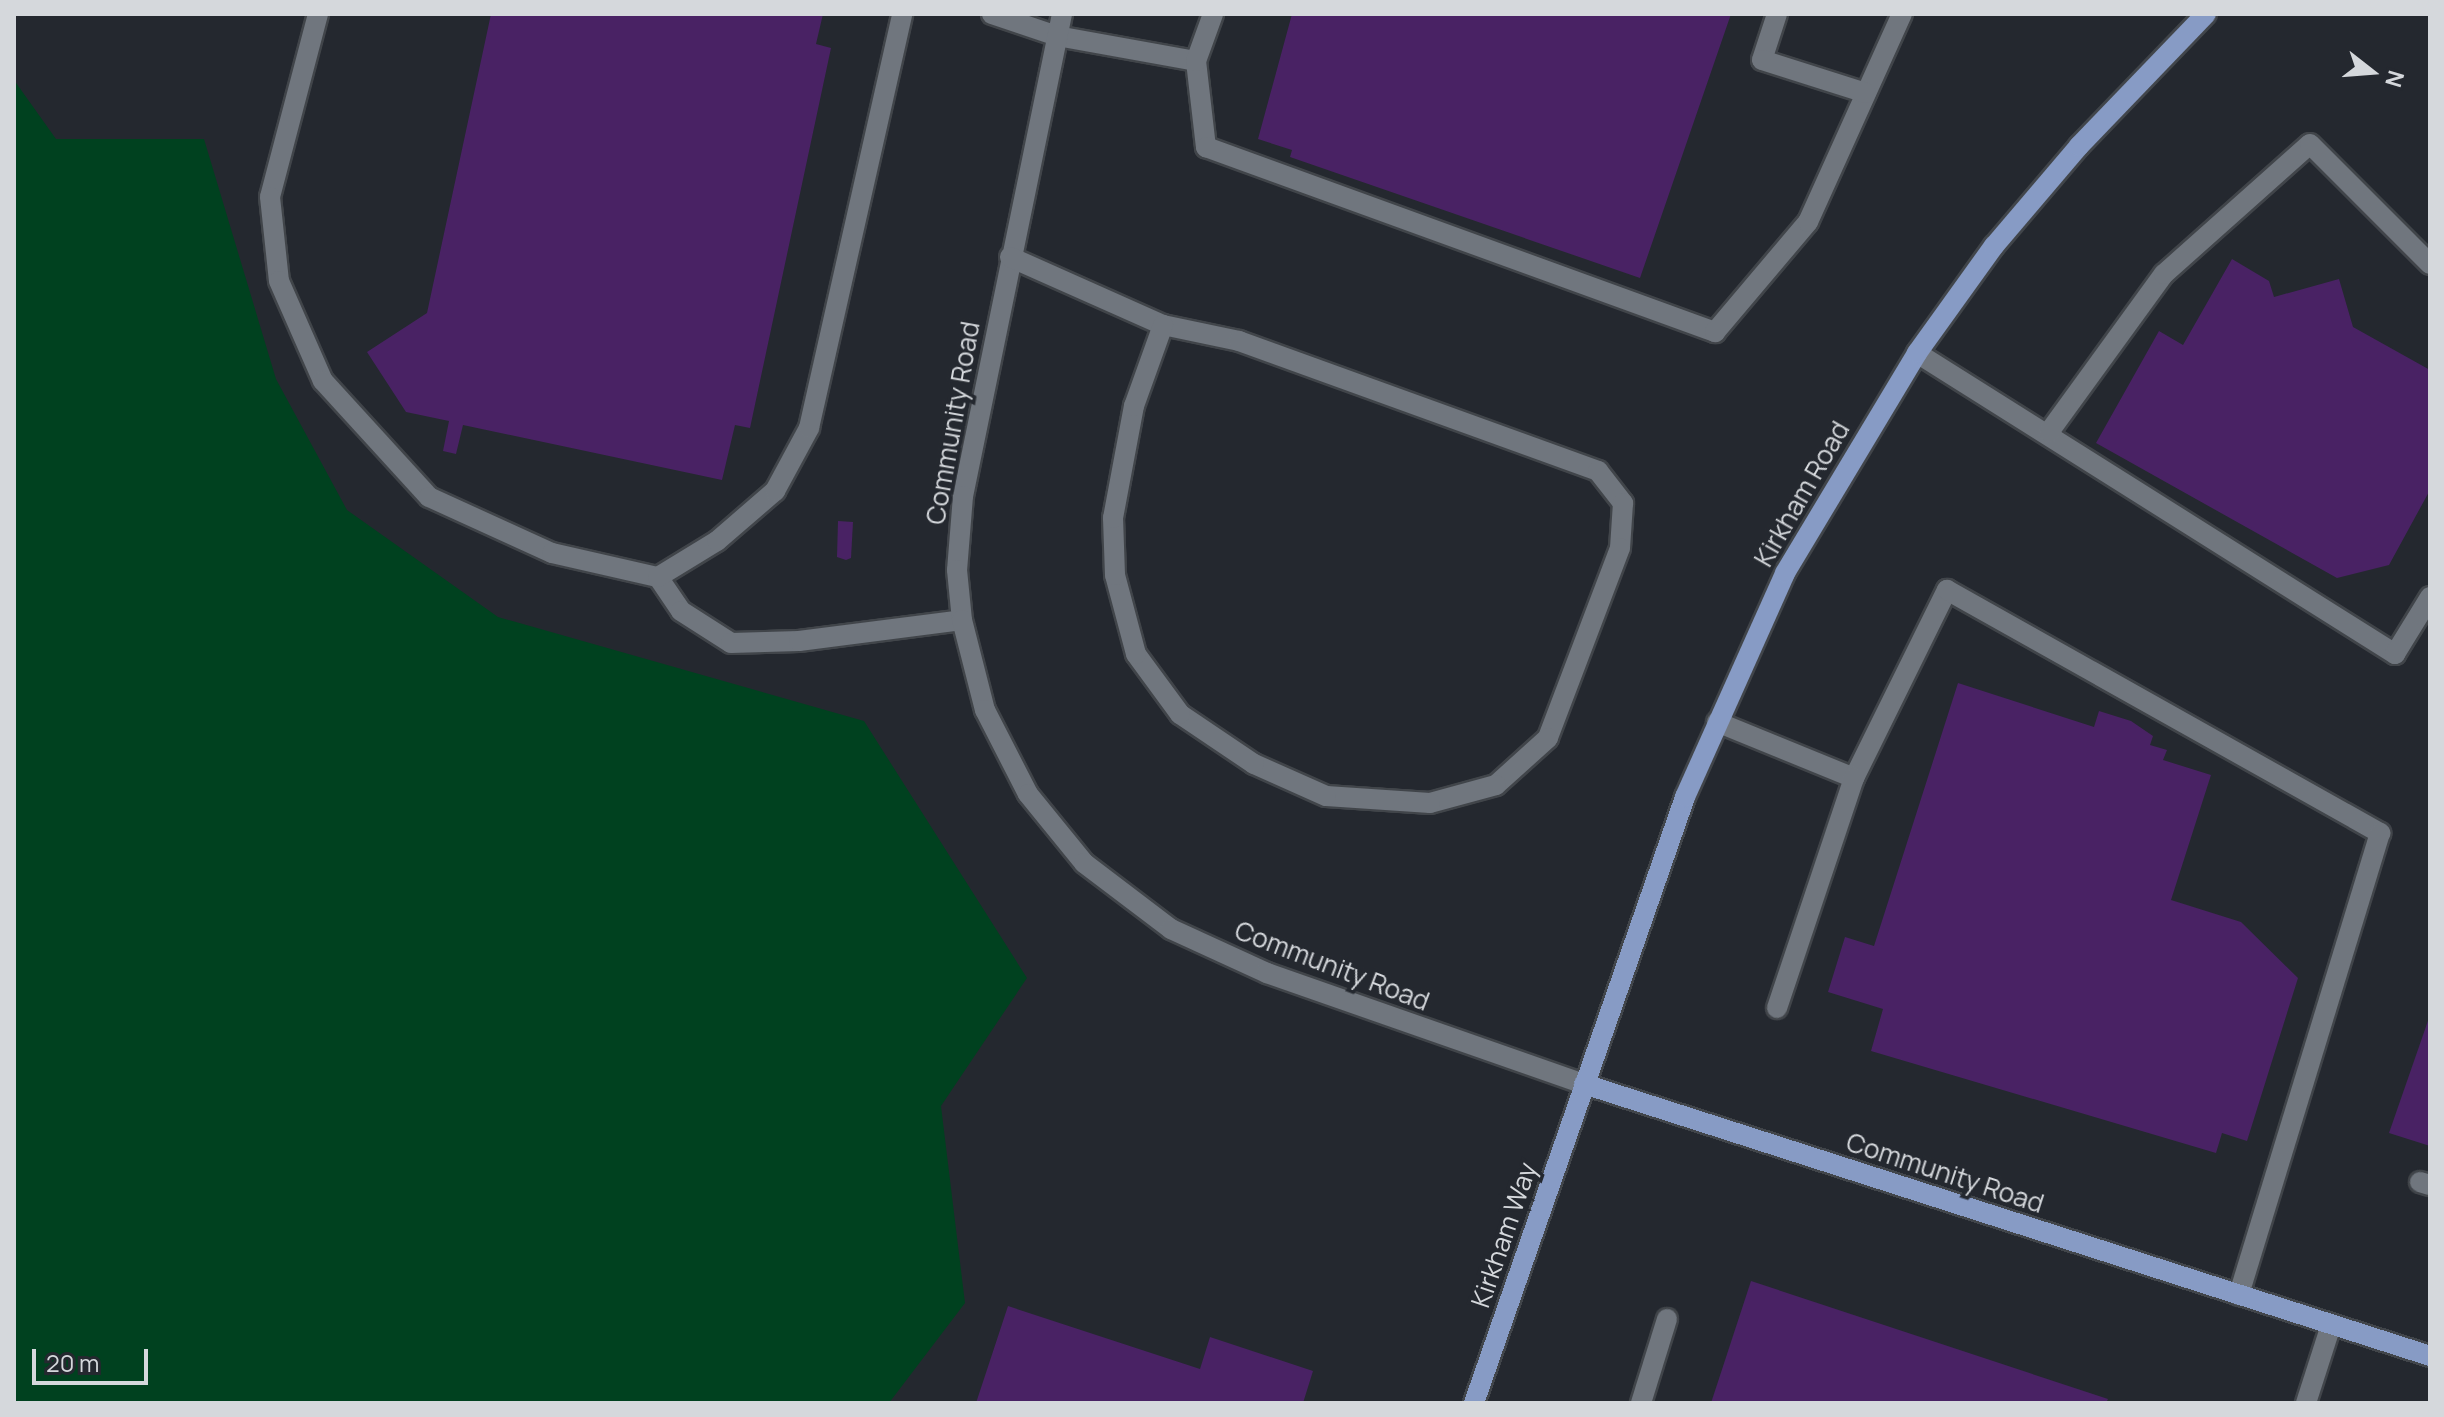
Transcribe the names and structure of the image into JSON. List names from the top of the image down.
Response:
{
  "streets": {
    "main road": ["Community Road", "Kirkham Road", "Kirkham Way"]
  },
  "crossings": [
    ["Community Road", "Kirkham Road"],
    ["Community Road", "Kirkham Way"],
    ["Kirkham Road", "Kirkham Way"]
  ],
  "scale_bar": "20 m",
  "north": "right"
}
